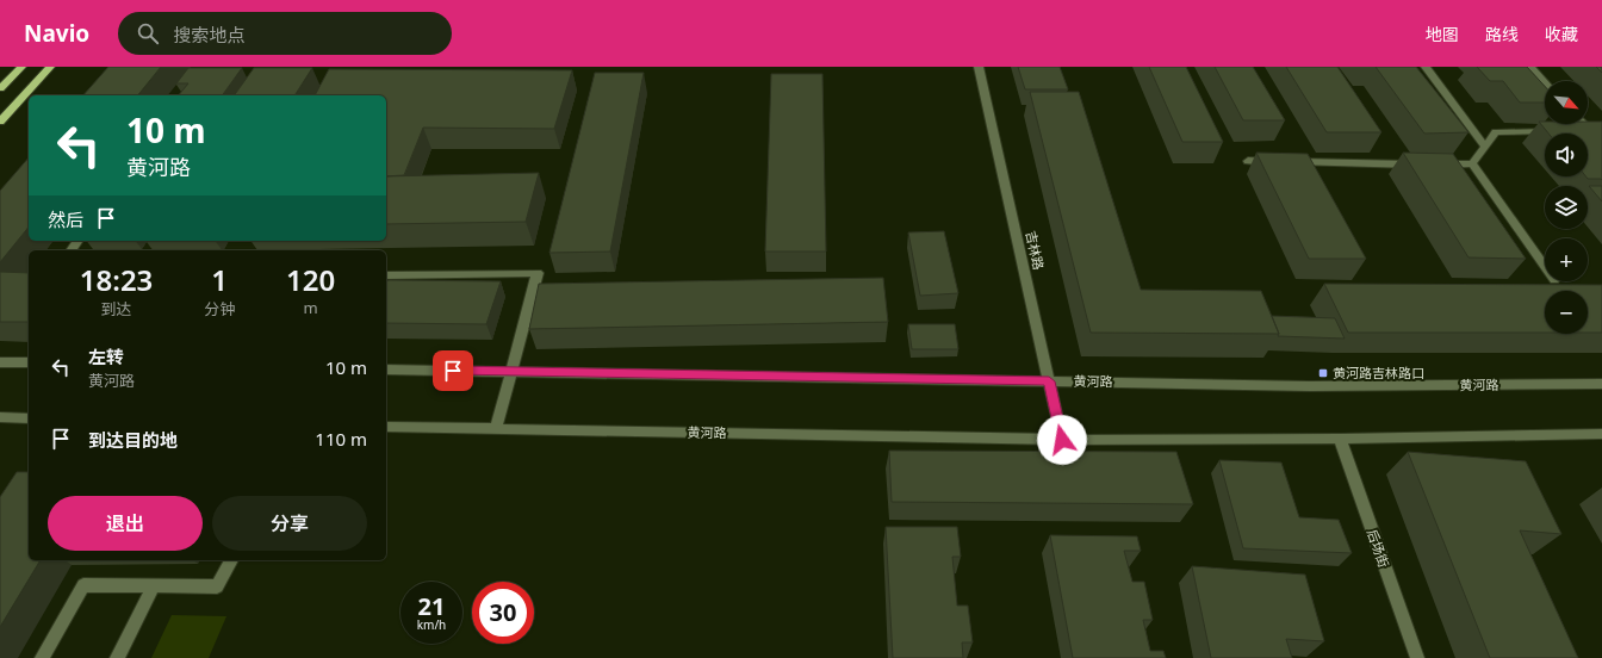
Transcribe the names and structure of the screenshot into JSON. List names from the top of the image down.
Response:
{
  "streets": {
    "street": ["吉林路", "黄河路", "后场街"]
  },
  "crossings": [
    ["吉林路", "黄河路"],
    ["黄河路", "后场街"]
  ],
  "places": {
    "transit": ["黄河路吉林路口"]
  },
  "north": "bottom right",
  "page": {
    "header": "Navio",
    "search": "搜索地点",
    "nav": ["地图", "路线", "收藏"],
    "map_buttons": ["+", "−"],
    "turn": ["10 m", "黄河路"],
    "then": "然后",
    "eta": [
      "18:23",
      "到达",
      "1",
      "分钟",
      "120",
      "m"
    ],
    "list": [
      {
        "name": "左转",
        "note": "黄河路",
        "value": "10 m"
      },
      {
        "name": "到达目的地",
        "value": "110 m"
      }
    ],
    "buttons": ["退出", "分享"],
    "speed": "21 km/h",
    "limit": "30"
  }
}
